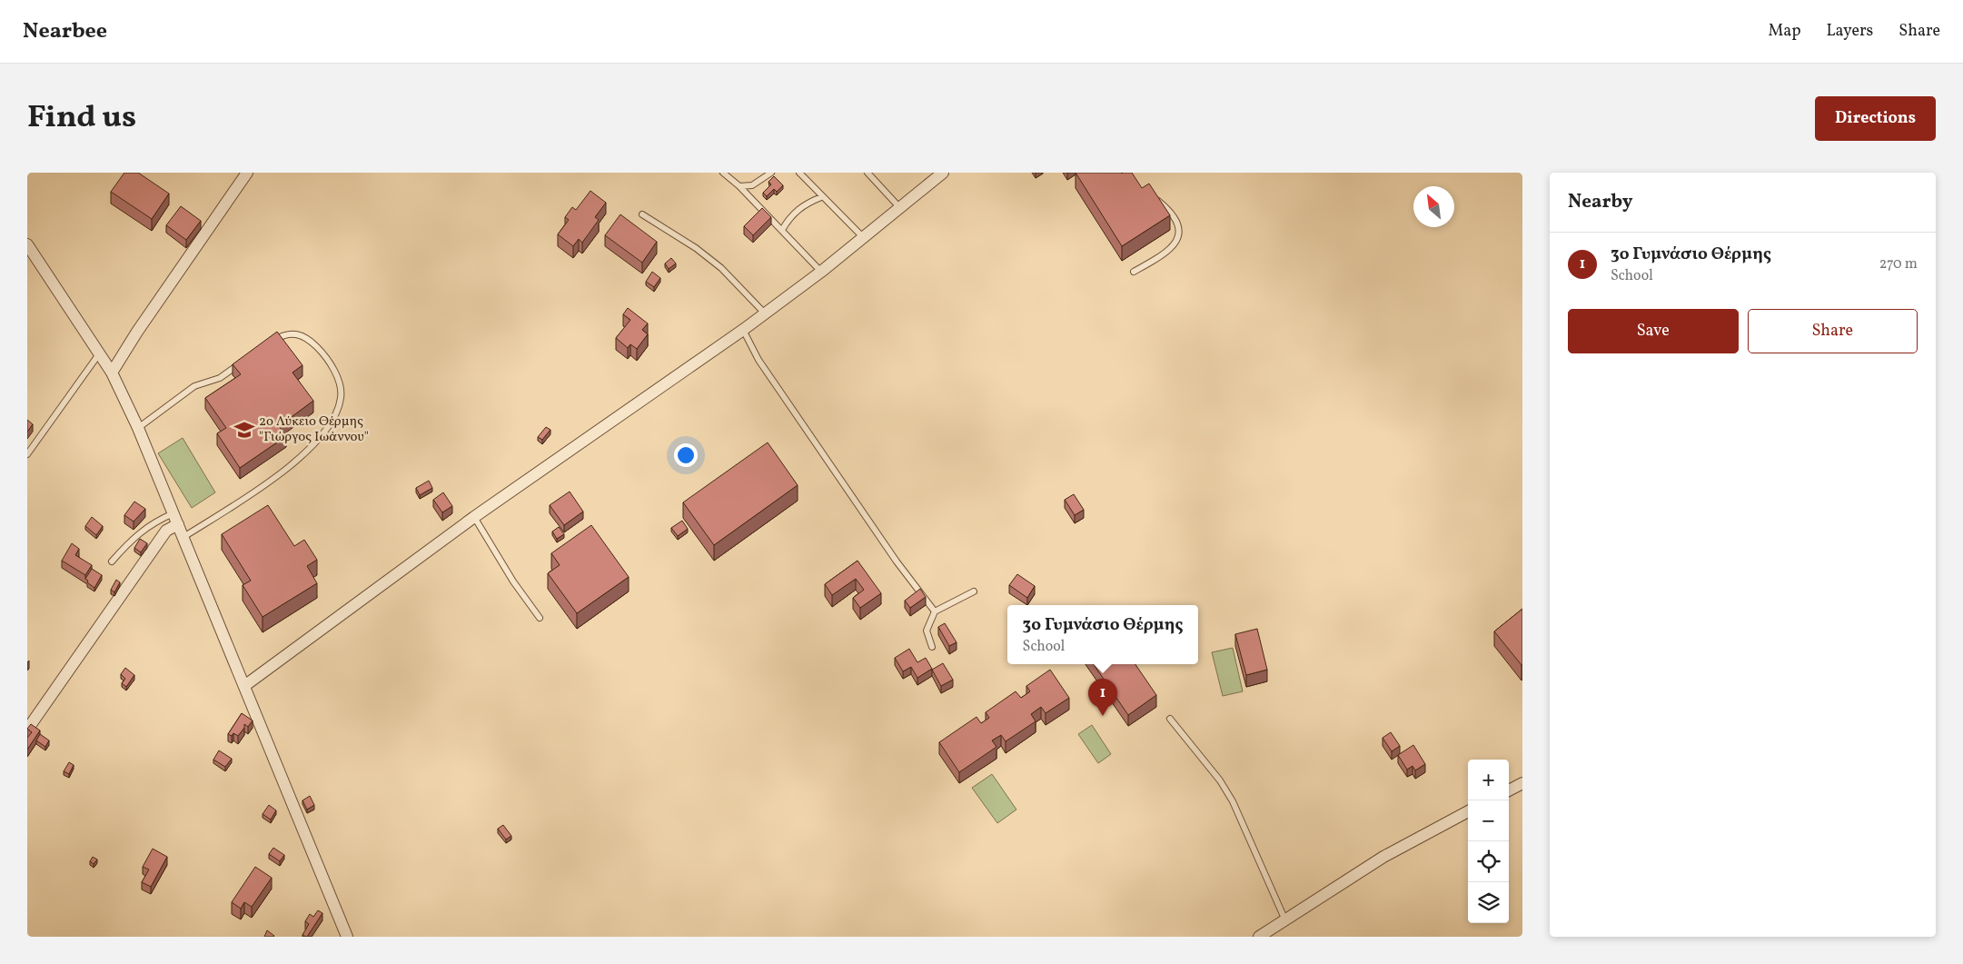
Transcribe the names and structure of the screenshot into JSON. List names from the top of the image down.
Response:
{
  "places": {
    "school or university": ["2ο Λύκειο Θέρμης \"Γιώργος Ιωάννου\""]
  },
  "north": "top left",
  "page": {
    "header": "Nearbee",
    "nav": ["Map", "Layers", "Share"],
    "title": "Find us",
    "buttons": [
      "Directions",
      ["Save", "Share"]
    ],
    "heading": "Nearby",
    "list": [
      {
        "mark": "1",
        "name": "3ο Γυμνάσιο Θέρμης",
        "note": "School",
        "value": "270 m"
      }
    ],
    "popup": ["3ο Γυμνάσιο Θέρμης", "School"],
    "pins": "1",
    "map_buttons": ["+", "−"]
  }
}
